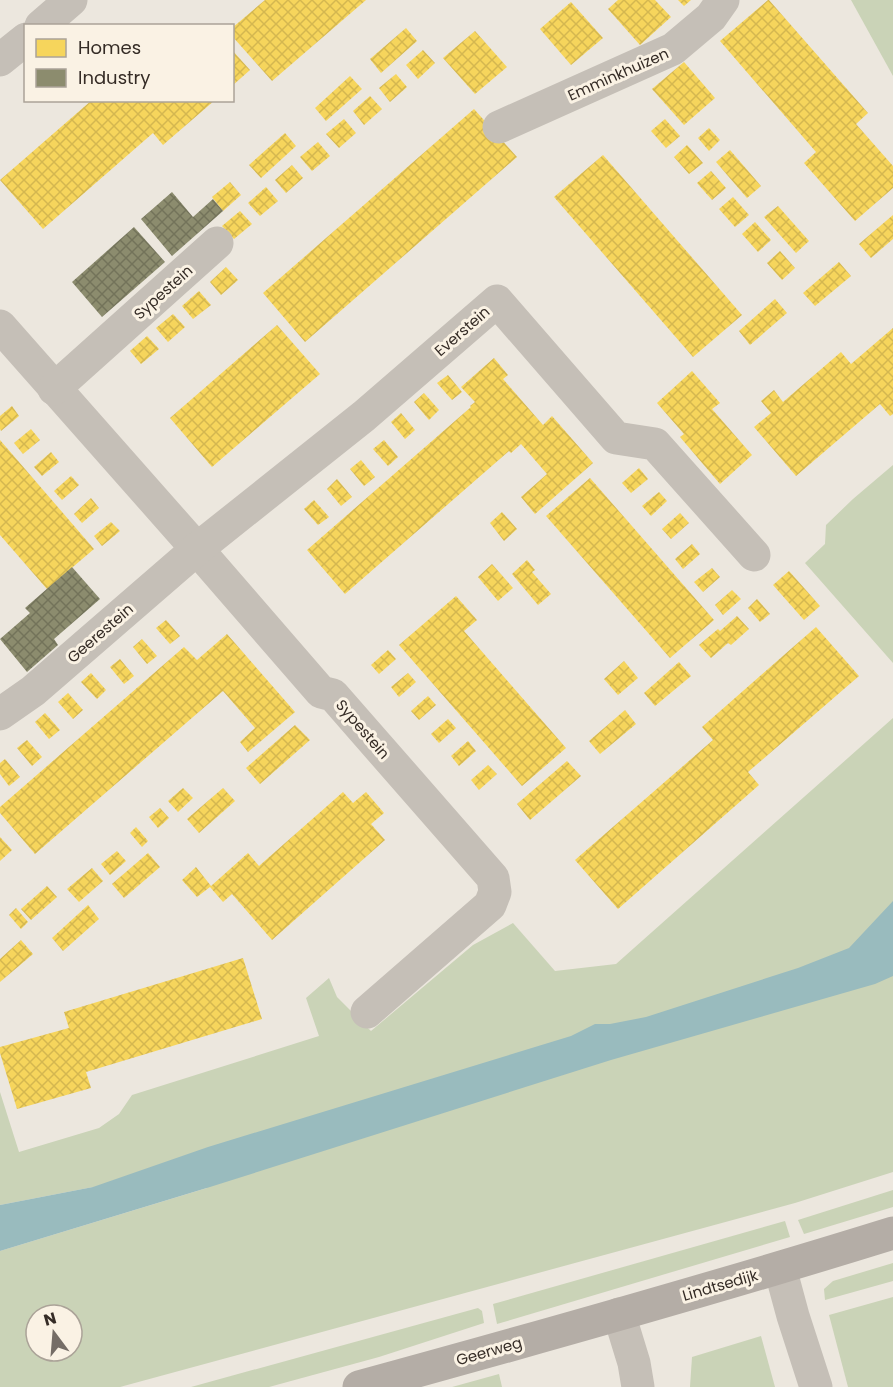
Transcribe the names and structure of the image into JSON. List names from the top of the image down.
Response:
{
  "streets": {
    "main road": ["Lindtsedijk", "Geerweg"],
    "street": [
      "Emminkhuizen",
      "Sypestein",
      "Everstein",
      "Geerestein"
    ]
  },
  "crossings": [
    ["Sypestein", "Everstein"],
    ["Sypestein", "Geerestein"],
    ["Everstein", "Geerestein"],
    ["Lindtsedijk", "Geerweg"]
  ],
  "legend": ["Homes", "Industry"],
  "north": "top"
}
